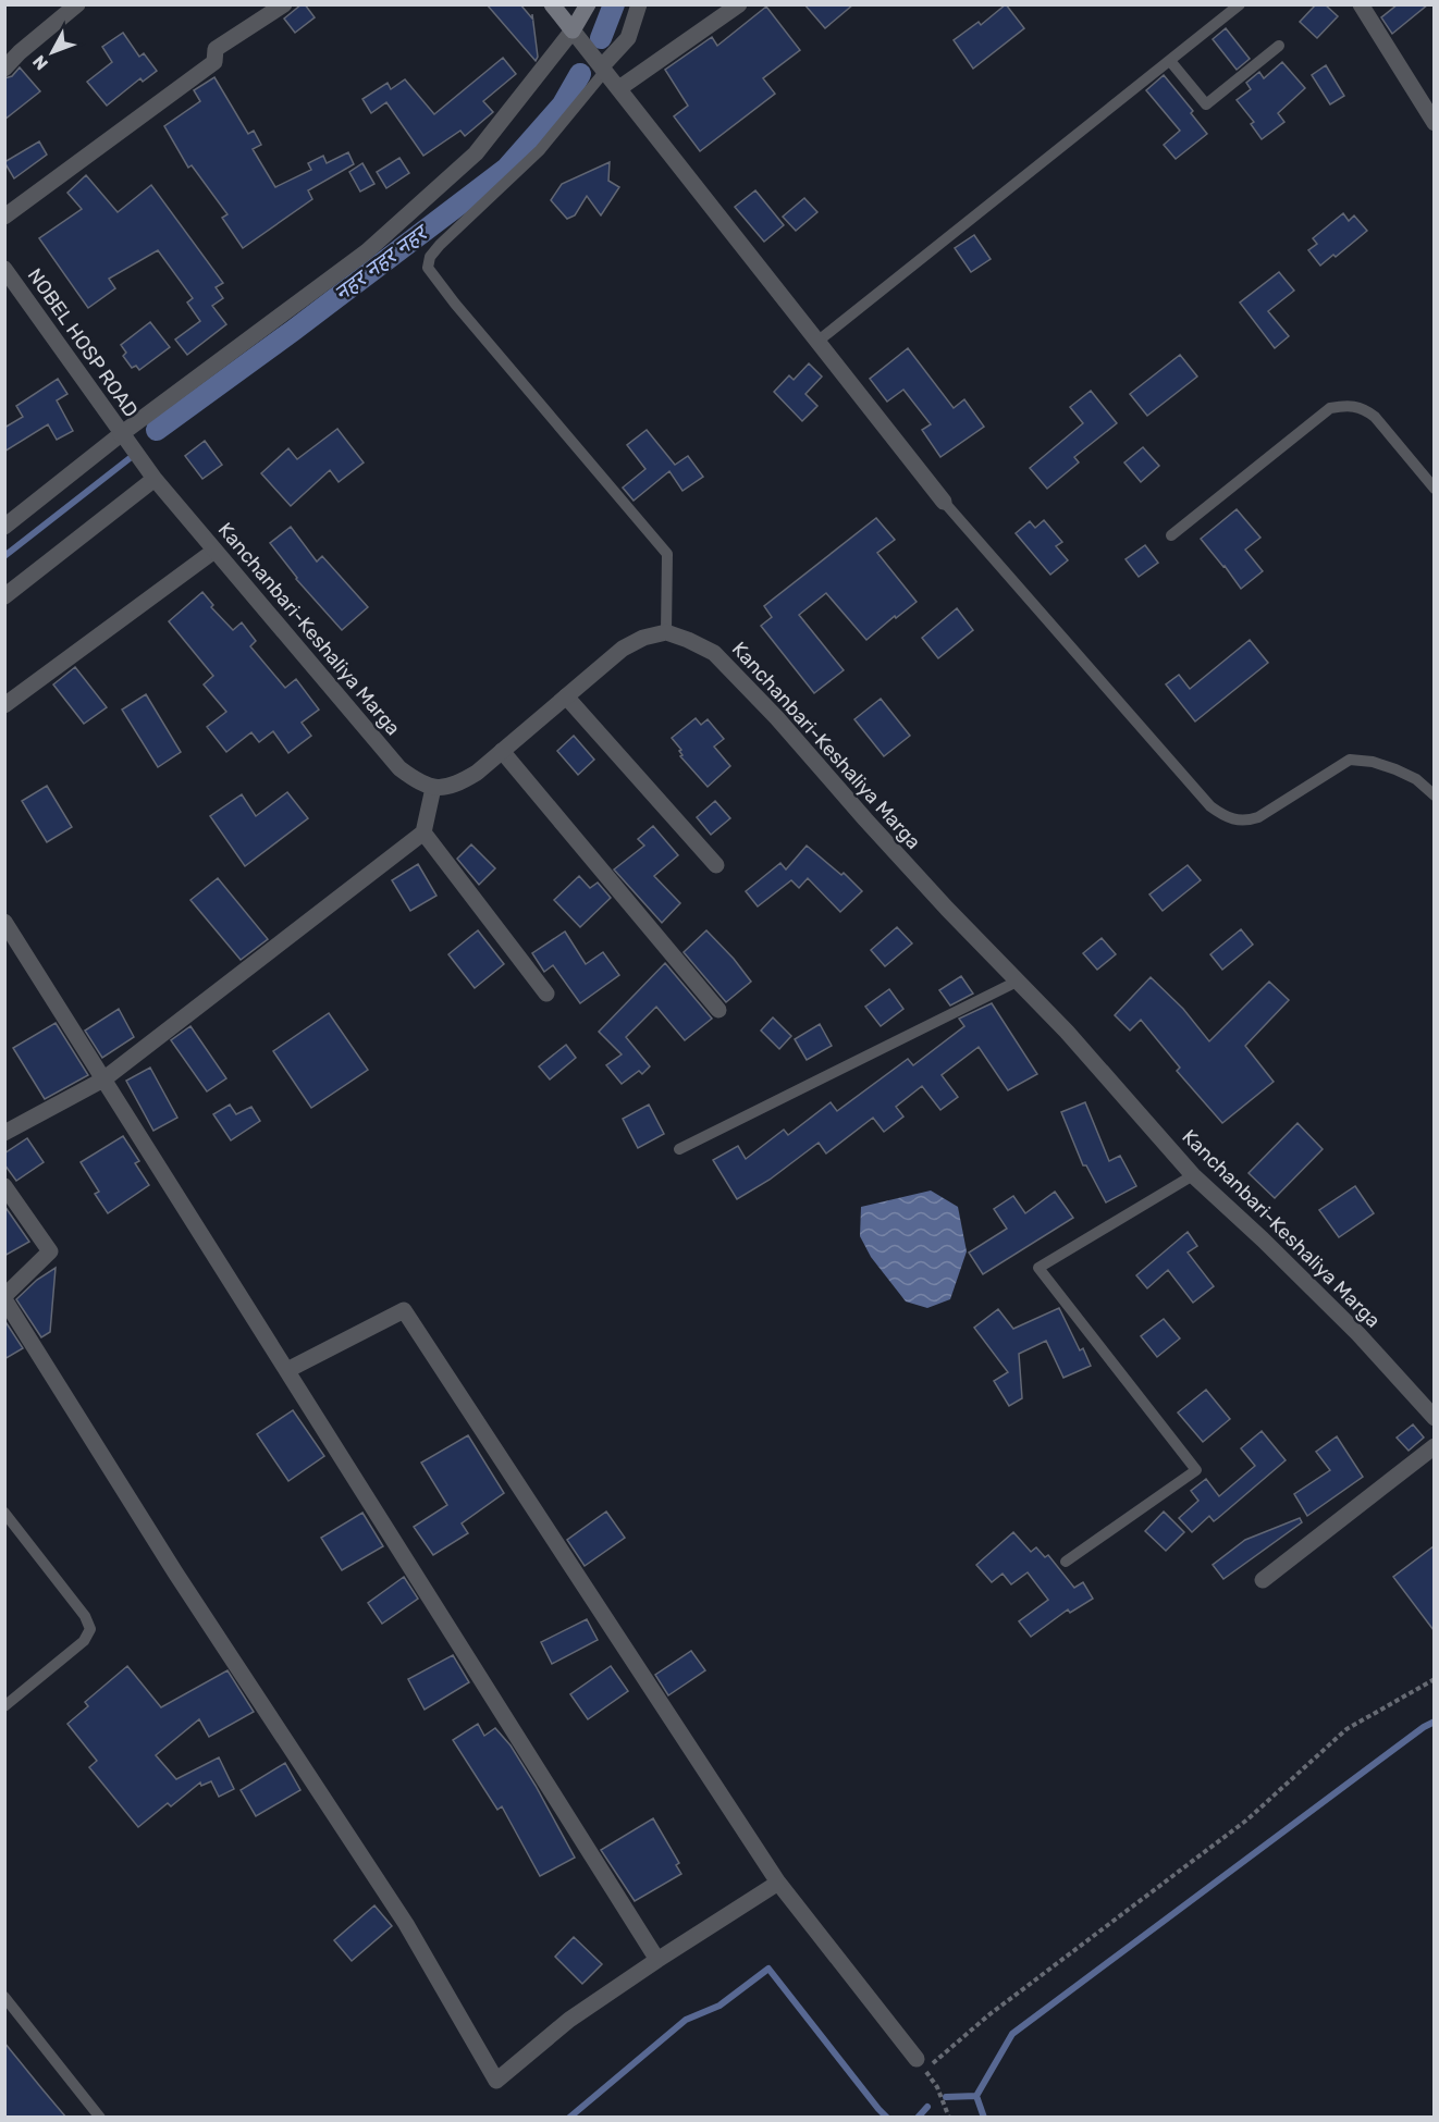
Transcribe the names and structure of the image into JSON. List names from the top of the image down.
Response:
{
  "streets": {
    "street": ["NOBEL HOSP ROAD", "Kanchanbari-Keshaliya Marga"]
  },
  "crossings": [
    ["NOBEL HOSP ROAD", "Kanchanbari-Keshaliya Marga"]
  ],
  "water": ["नहर नहर नहर"],
  "north": "bottom left"
}
